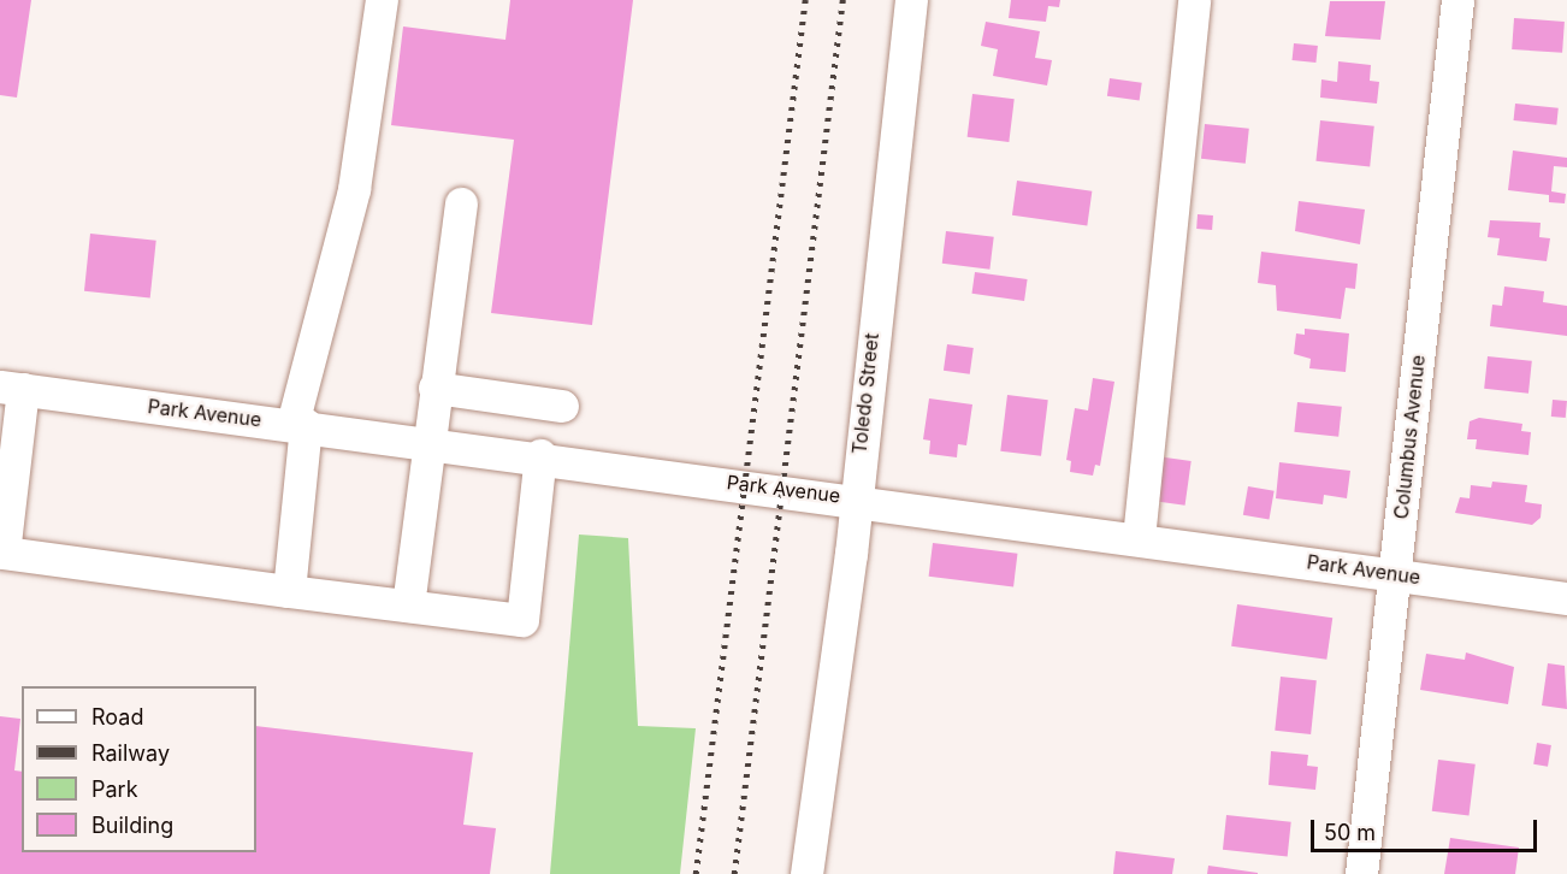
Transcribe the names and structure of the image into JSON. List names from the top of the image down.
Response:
{
  "streets": {
    "street": ["Toledo Street", "Park Avenue", "Columbus Avenue"]
  },
  "crossings": [
    ["Toledo Street", "Park Avenue"],
    ["Park Avenue", "Columbus Avenue"]
  ],
  "legend": [
    "Road",
    "Railway",
    "Park",
    "Building"
  ],
  "scale_bar": "50 m"
}
